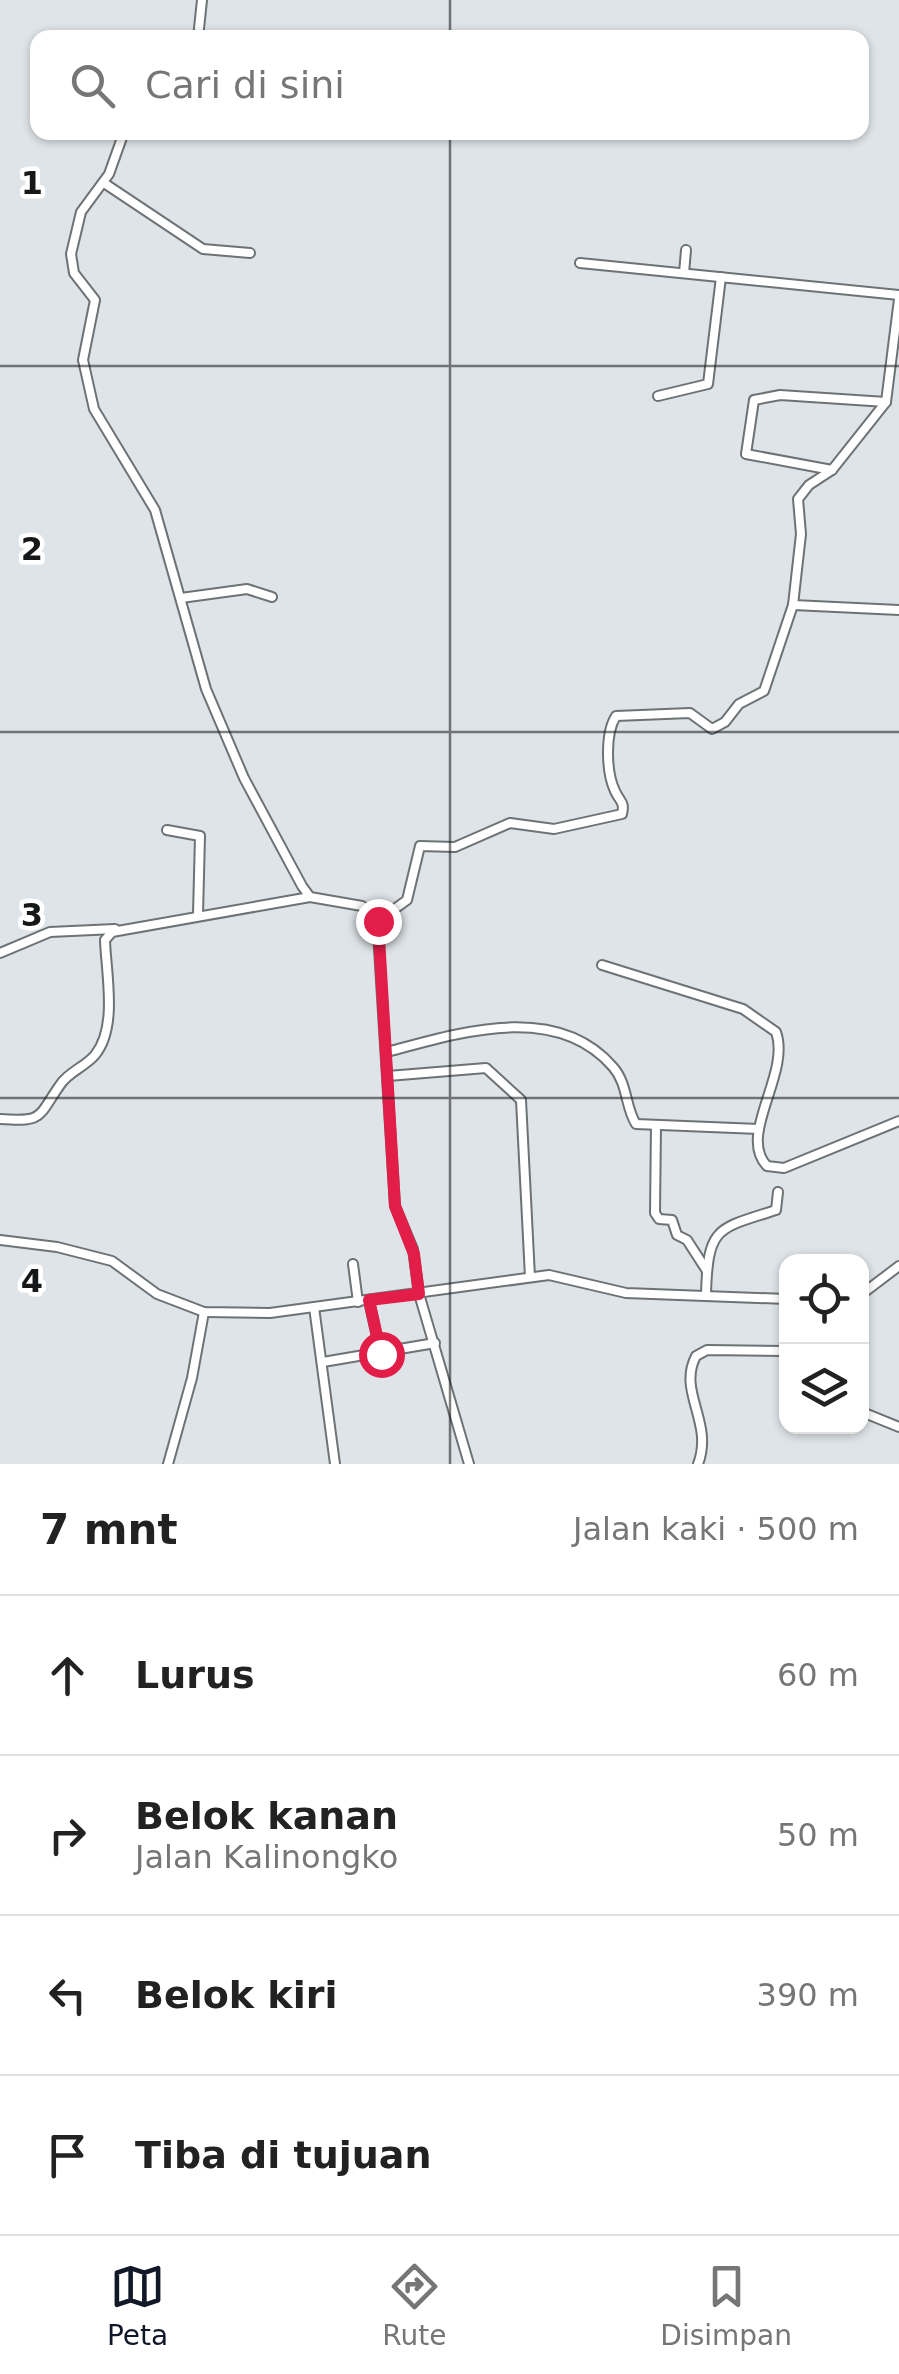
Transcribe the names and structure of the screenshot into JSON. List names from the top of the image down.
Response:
{
  "page": {
    "search": "Cari di sini",
    "heading": ["7 mnt", "Jalan kaki · 500 m"],
    "list": [
      ["Lurus", "60 m"],
      ["Belok kanan", "Jalan Kalinongko", "50 m"],
      ["Belok kiri", "390 m"],
      "Tiba di tujuan"
    ],
    "nav": ["Peta", "Rute", "Disimpan"]
  },
  "grid": {
    "rows": [
      "1",
      "2",
      "3",
      "4"
    ]
  }
}
